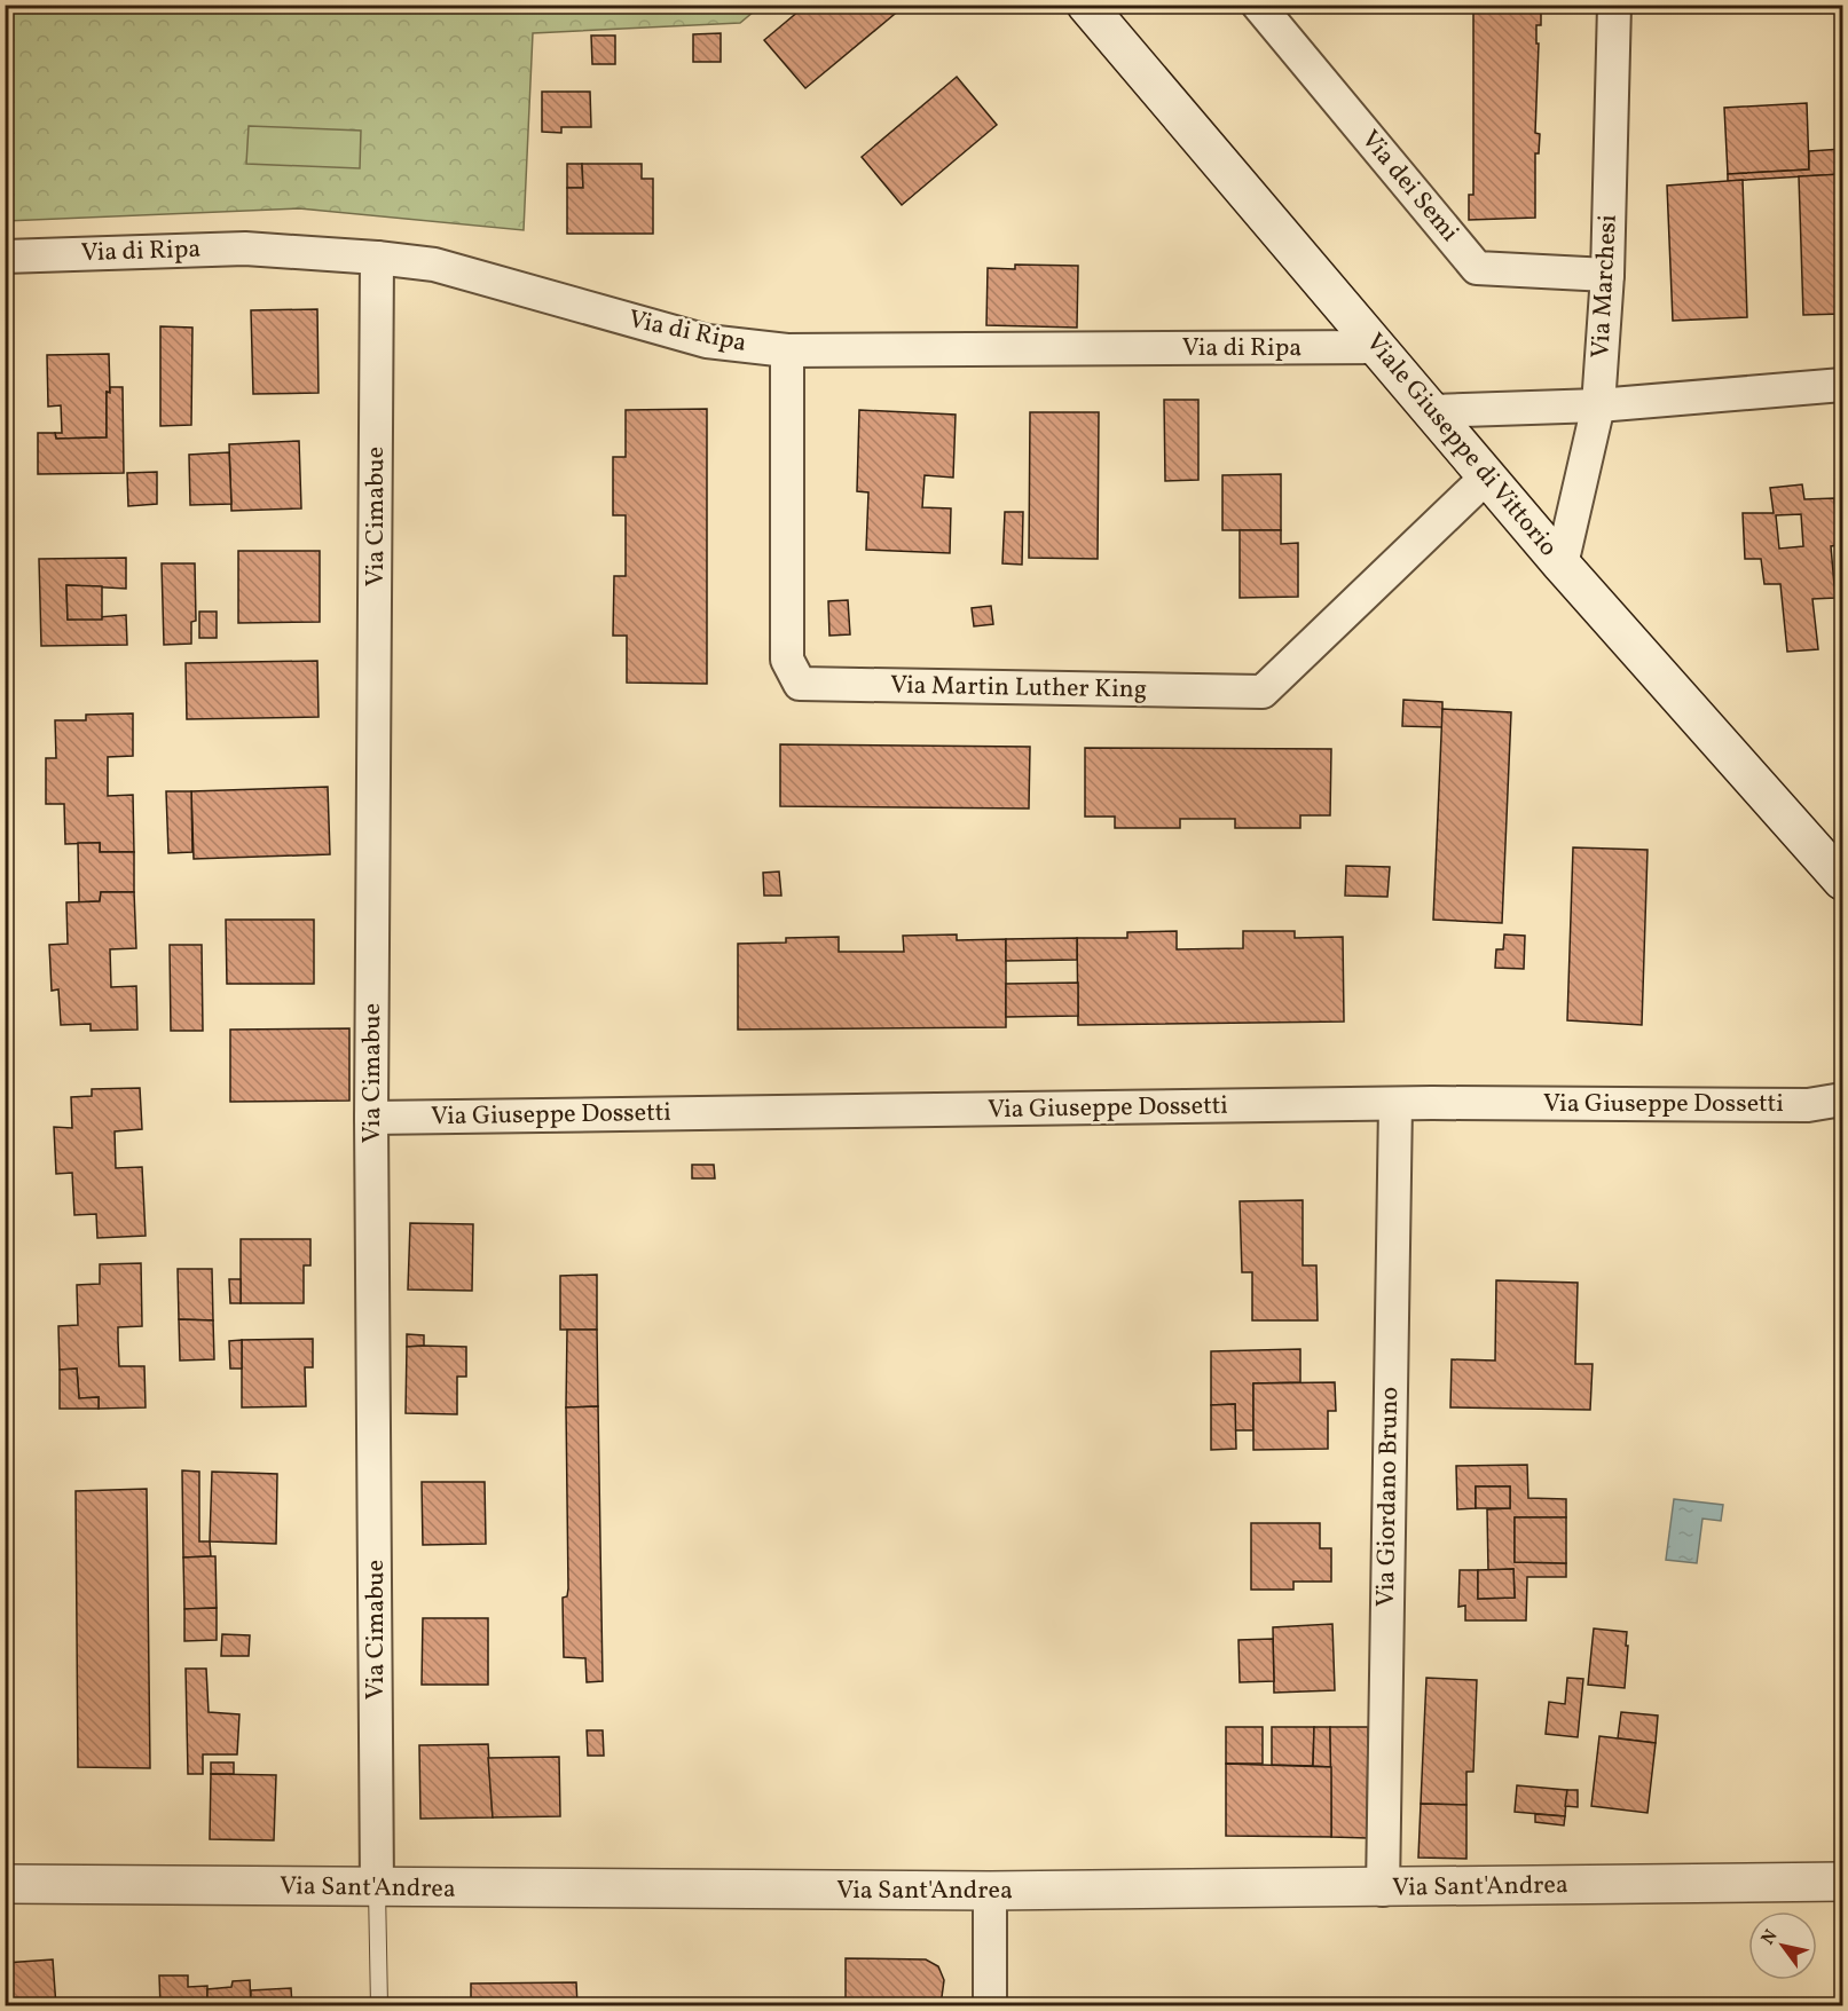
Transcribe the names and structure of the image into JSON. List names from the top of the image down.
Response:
{
  "streets": {
    "street": [
      "Via dei Semi",
      "Via di Ripa",
      "Via Marchesi",
      "Viale Giuseppe di Vittorio",
      "Via Cimabue",
      "Via Martin Luther King",
      "Via Giuseppe Dossetti",
      "Via Giordano Bruno",
      "Via Sant'Andrea"
    ]
  },
  "crossings": [
    ["Via dei Semi", "Via Marchesi"],
    ["Via di Ripa", "Viale Giuseppe di Vittorio"],
    ["Via di Ripa", "Via Cimabue"],
    ["Via di Ripa", "Via Martin Luther King"],
    ["Via Marchesi", "Viale Giuseppe di Vittorio"],
    ["Viale Giuseppe di Vittorio", "Via Martin Luther King"],
    ["Via Cimabue", "Via Giuseppe Dossetti"],
    ["Via Cimabue", "Via Sant'Andrea"],
    ["Via Giuseppe Dossetti", "Via Giordano Bruno"],
    ["Via Giordano Bruno", "Via Sant'Andrea"]
  ],
  "north": "top left"
}
